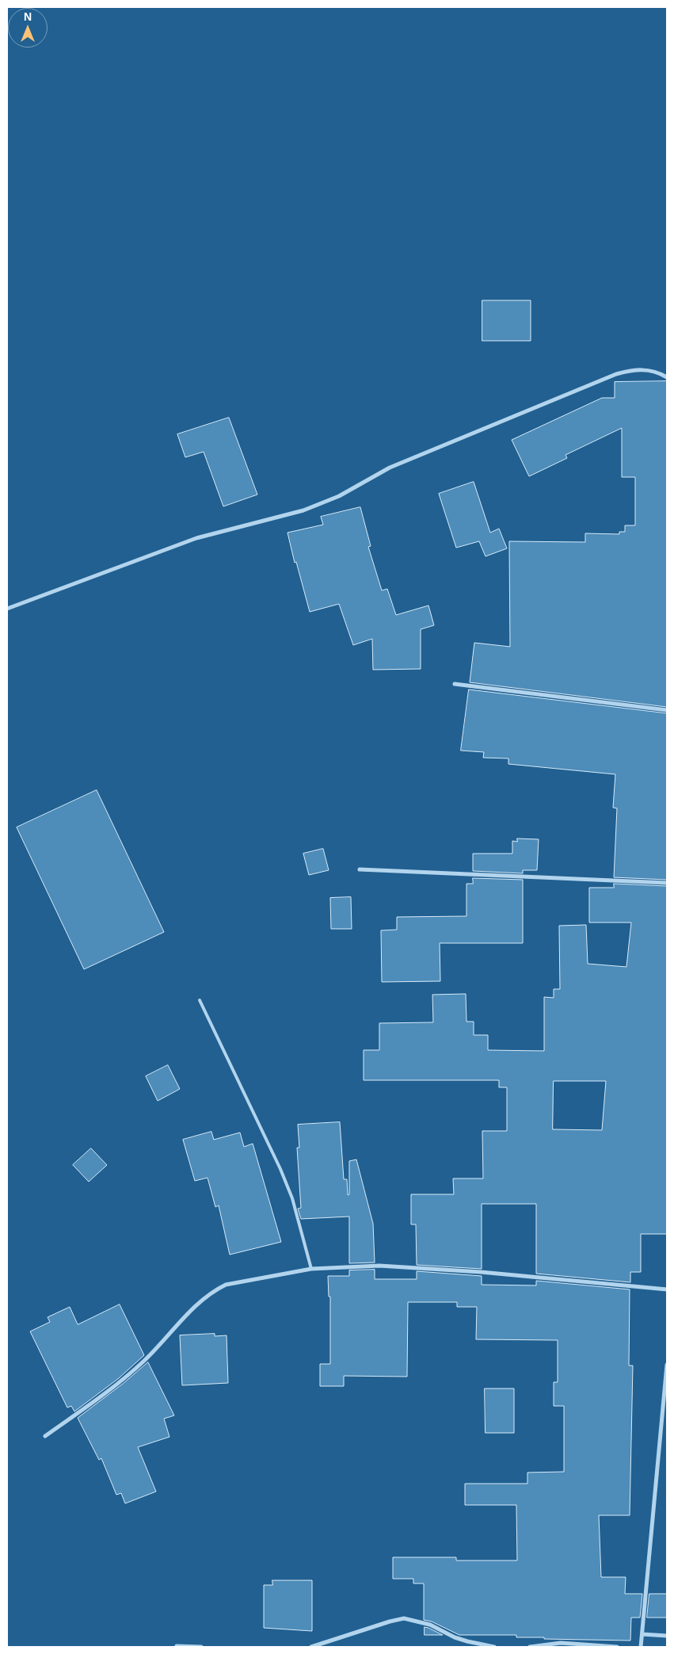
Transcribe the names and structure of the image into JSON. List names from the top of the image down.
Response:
{
  "north": "top"
}
